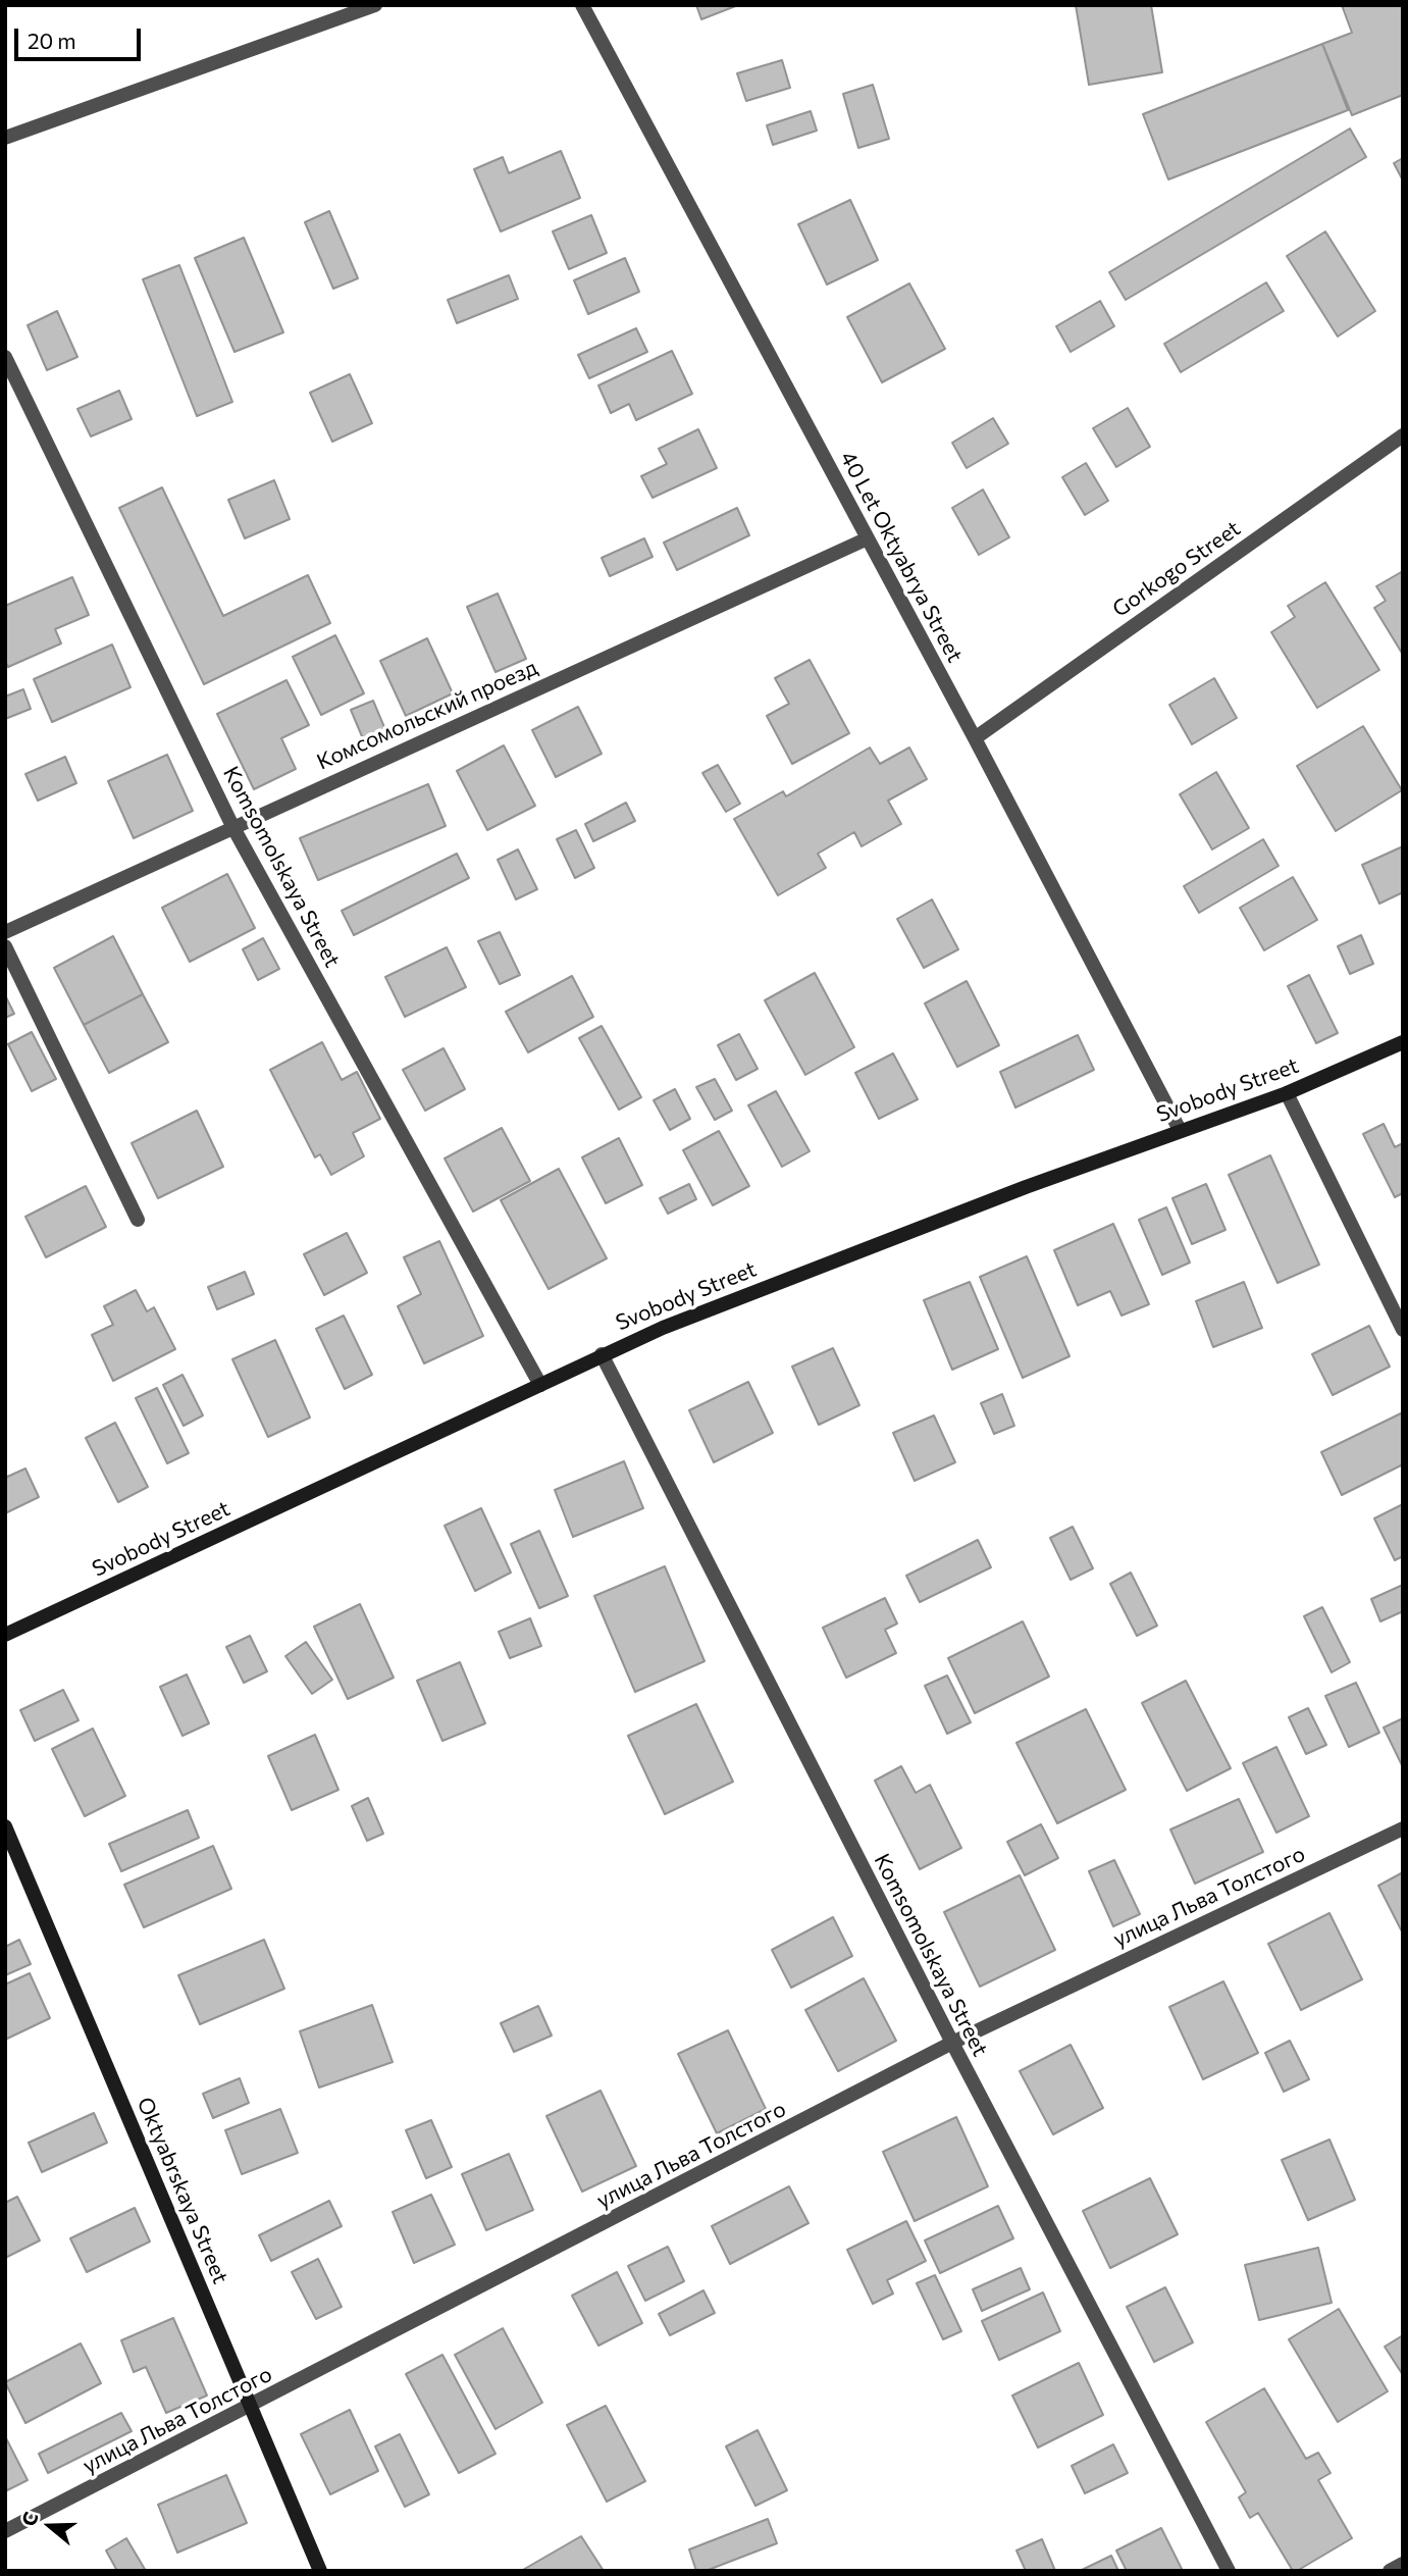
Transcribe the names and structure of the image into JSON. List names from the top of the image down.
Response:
{
  "streets": {
    "street": [
      "40 Let Oktyabrya Street",
      "Gorkogo Street",
      "Комсомольский проезд",
      "Komsomolskaya Street",
      "Svobody Street",
      "улица Льва Толстого",
      "Oktyabrskaya Street"
    ]
  },
  "crossings": [
    ["40 Let Oktyabrya Street", "Gorkogo Street"],
    ["40 Let Oktyabrya Street", "Комсомольский проезд"],
    ["40 Let Oktyabrya Street", "Svobody Street"],
    ["Комсомольский проезд", "Komsomolskaya Street"],
    ["Komsomolskaya Street", "Svobody Street"],
    ["Komsomolskaya Street", "улица Льва Толстого"],
    ["улица Льва Толстого", "Oktyabrskaya Street"]
  ],
  "scale_bar": "20 m",
  "north": "left"
}
